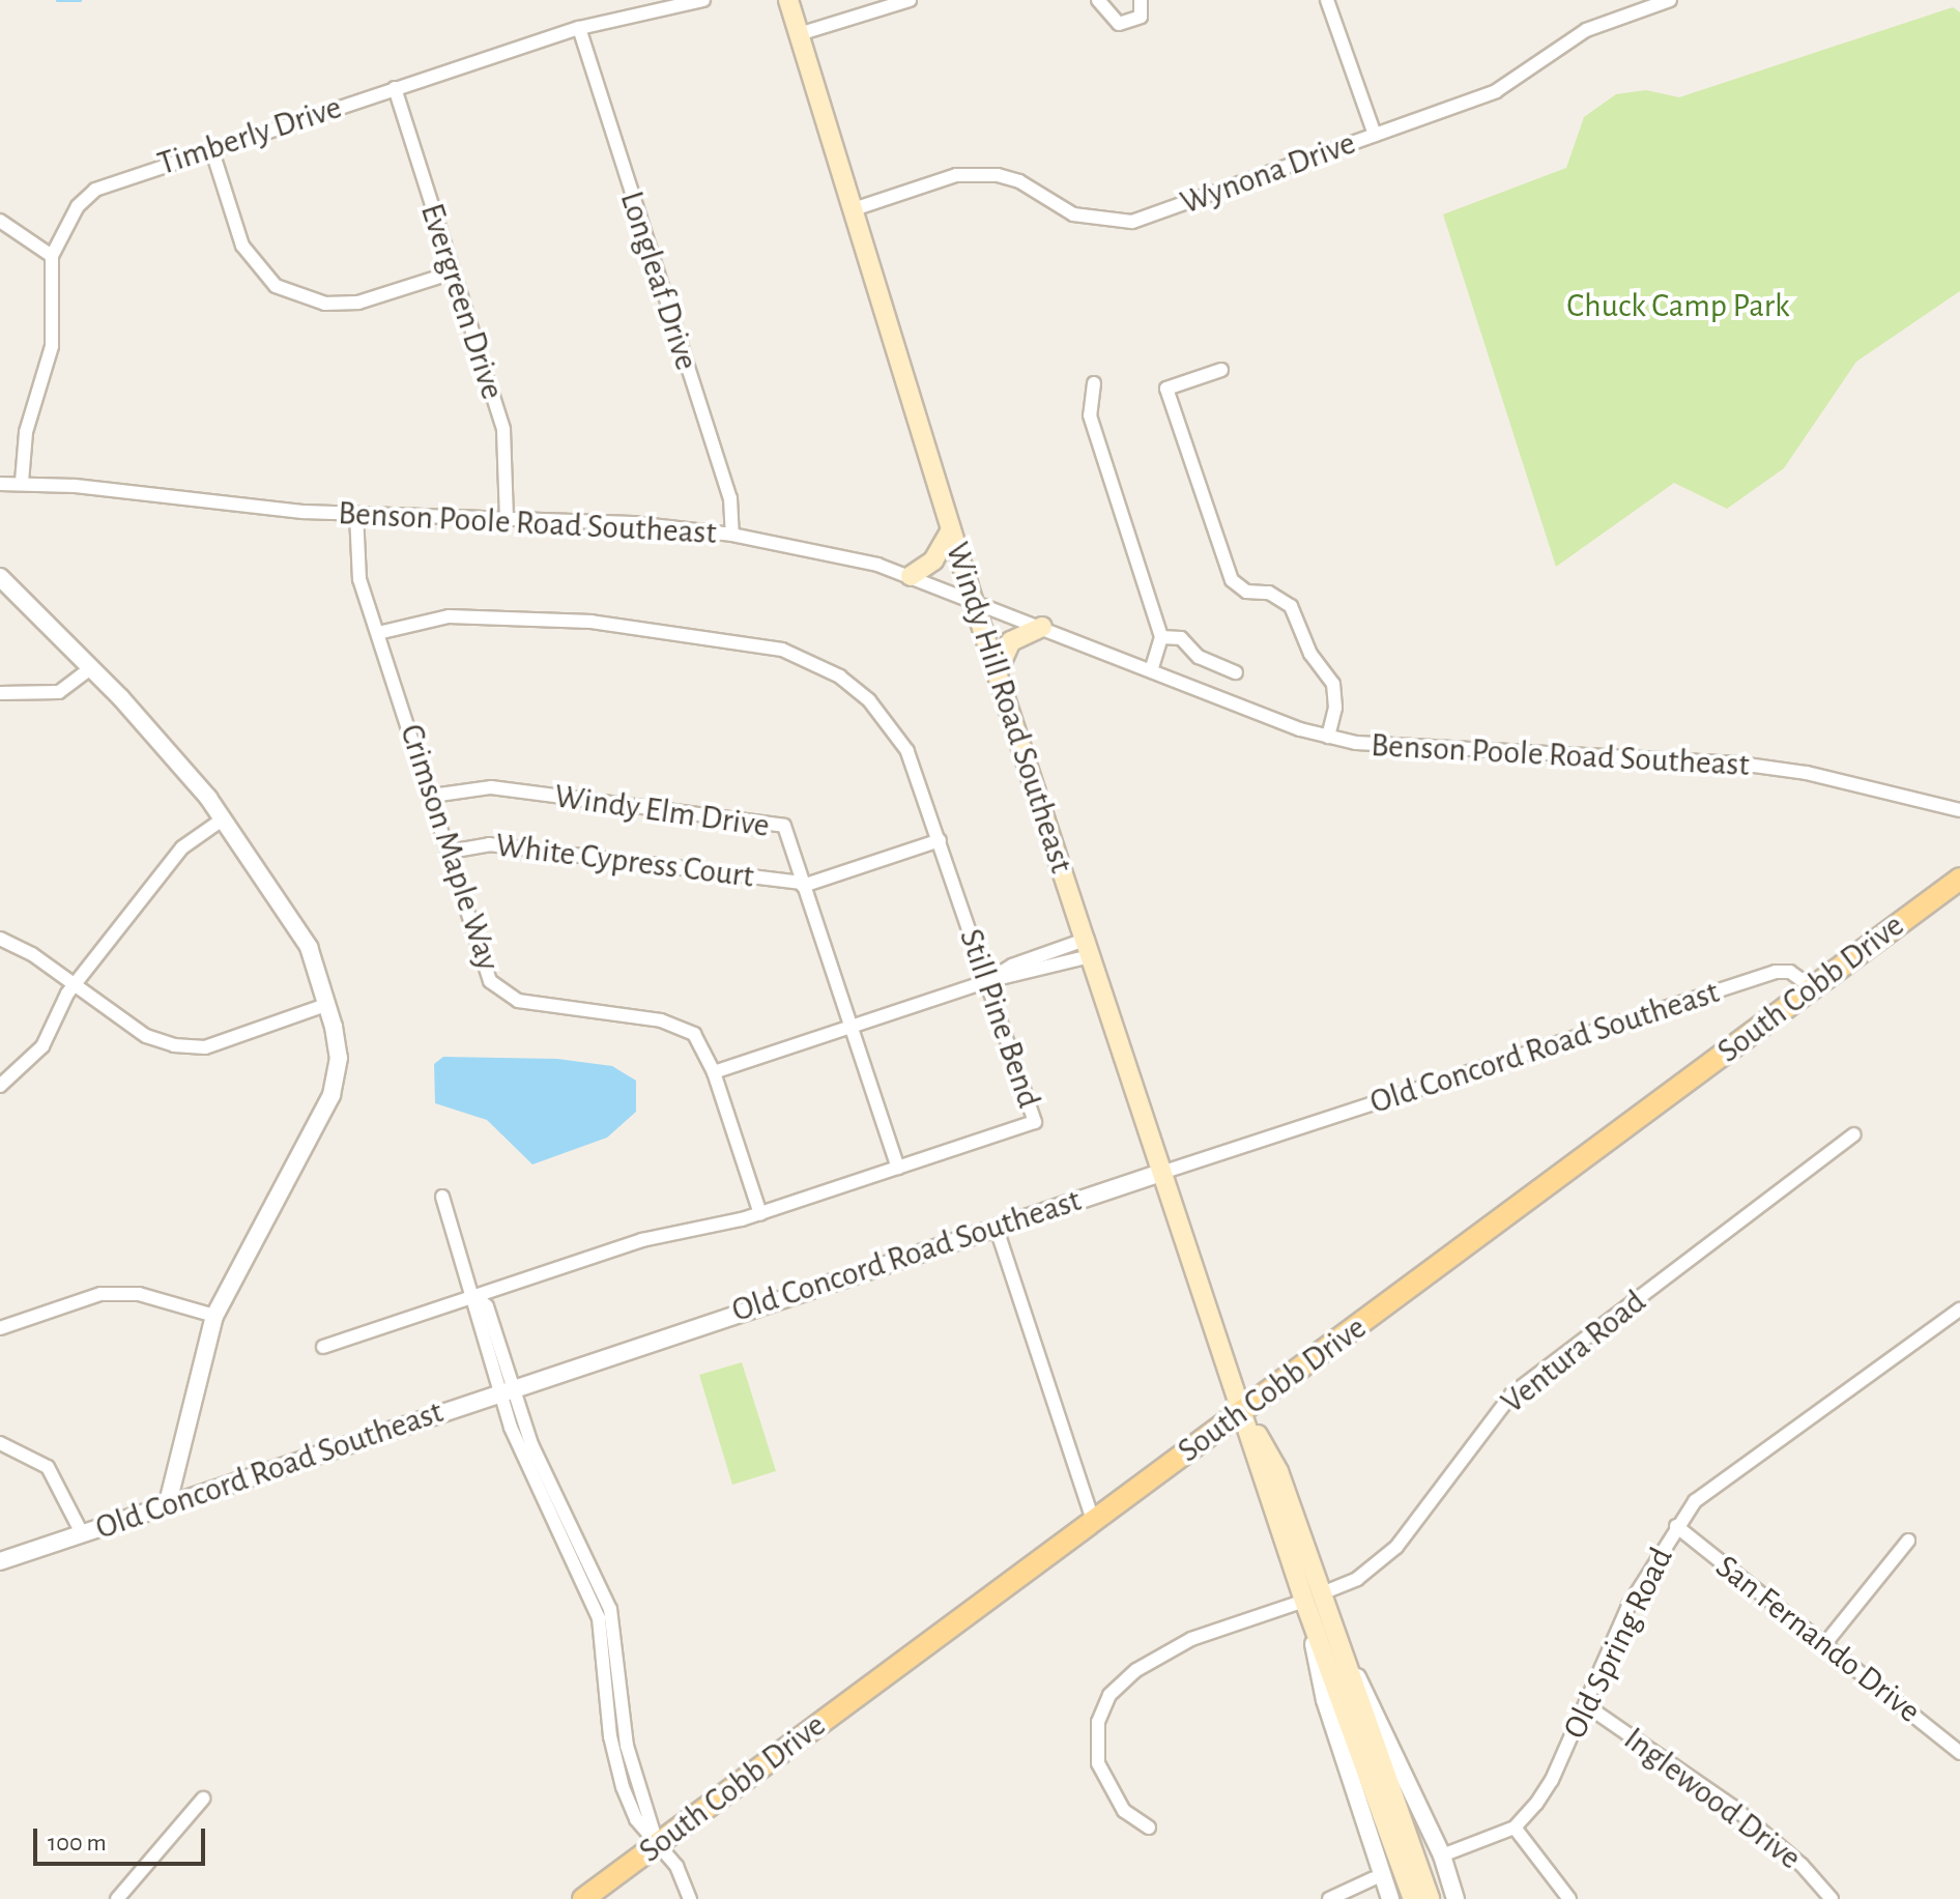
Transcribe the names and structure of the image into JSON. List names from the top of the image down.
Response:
{
  "streets": {
    "main road": ["Windy Hill Road Southeast", "South Cobb Drive"],
    "street": [
      "Timberly Drive",
      "Wynona Drive",
      "Longleaf Drive",
      "Evergreen Drive",
      "Benson Poole Road Southeast",
      "Windy Elm Drive",
      "Crimson Maple Way",
      "White Cypress Court",
      "Still Pine Bend",
      "Old Concord Road Southeast",
      "Ventura Road",
      "San Fernando Drive",
      "Old Spring Road",
      "Inglewood Drive"
    ]
  },
  "crossings": [
    ["Timberly Drive", "Longleaf Drive"],
    ["Timberly Drive", "Evergreen Drive"],
    ["Timberly Drive", "Benson Poole Road Southeast"],
    ["Wynona Drive", "Windy Hill Road Southeast"],
    ["Longleaf Drive", "Benson Poole Road Southeast"],
    ["Evergreen Drive", "Benson Poole Road Southeast"],
    ["Benson Poole Road Southeast", "Windy Hill Road Southeast"],
    ["Benson Poole Road Southeast", "Crimson Maple Way"],
    ["Windy Hill Road Southeast", "South Cobb Drive"],
    ["Windy Hill Road Southeast", "Old Concord Road Southeast"],
    ["Windy Hill Road Southeast", "Ventura Road"],
    ["Windy Elm Drive", "Crimson Maple Way"],
    ["Windy Elm Drive", "White Cypress Court"],
    ["Windy Elm Drive", "Still Pine Bend"],
    ["Crimson Maple Way", "White Cypress Court"],
    ["Crimson Maple Way", "Still Pine Bend"],
    ["South Cobb Drive", "Old Concord Road Southeast"],
    ["San Fernando Drive", "Old Spring Road"],
    ["Old Spring Road", "Inglewood Drive"]
  ],
  "parks": ["Chuck Camp Park"],
  "scale_bar": "100 m"
}
